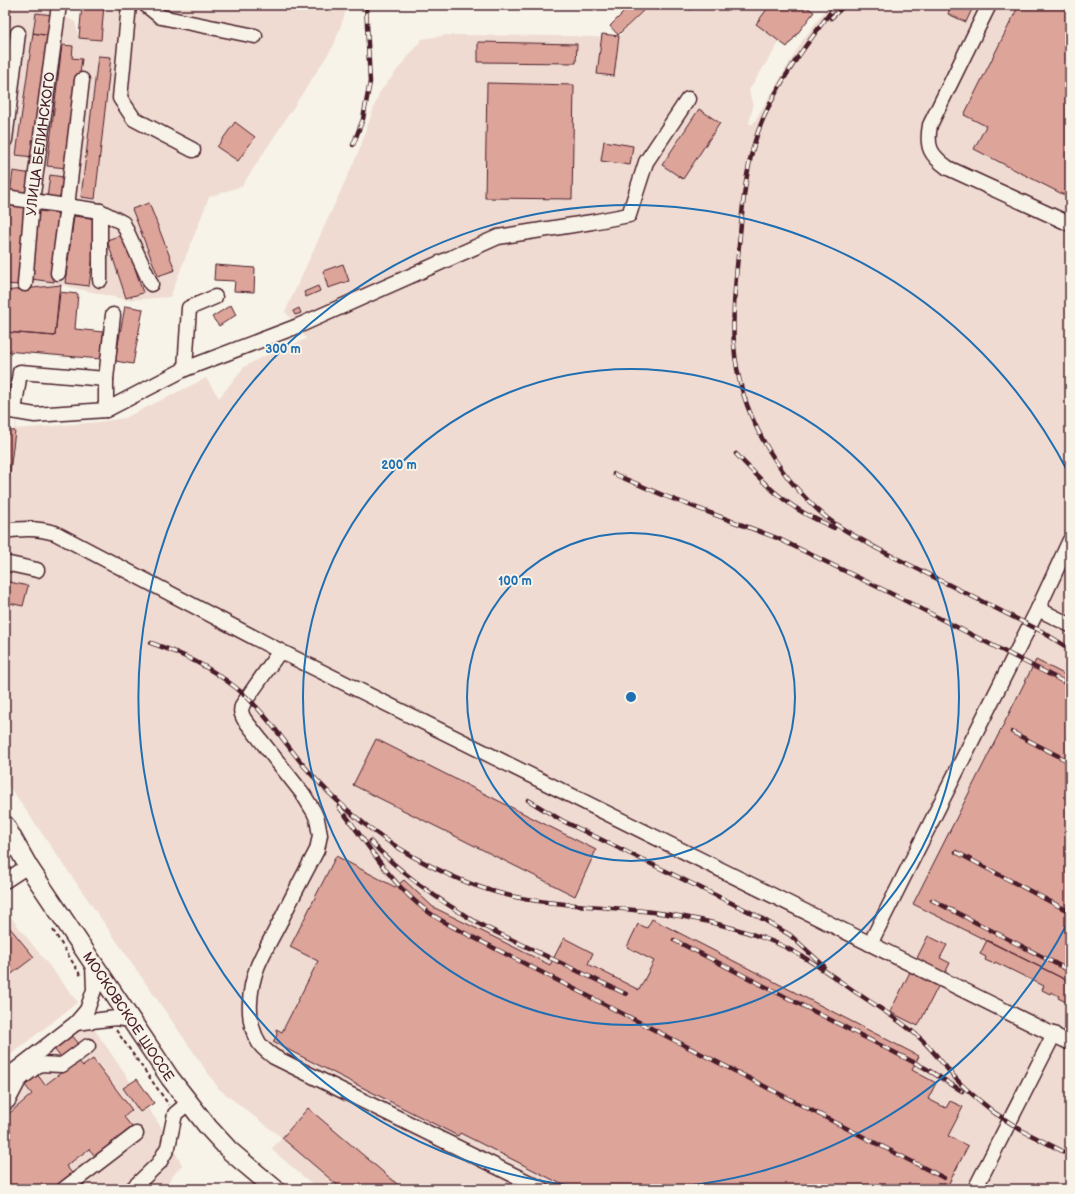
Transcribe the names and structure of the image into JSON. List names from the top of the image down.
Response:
{
  "streets": {
    "main road": ["МОСКОВСКОЕ ШОССЕ"],
    "street": ["УЛИЦА БЕЛИНСКОГО"]
  },
  "rings": ["300 m", "200 m", "100 m"]
}
